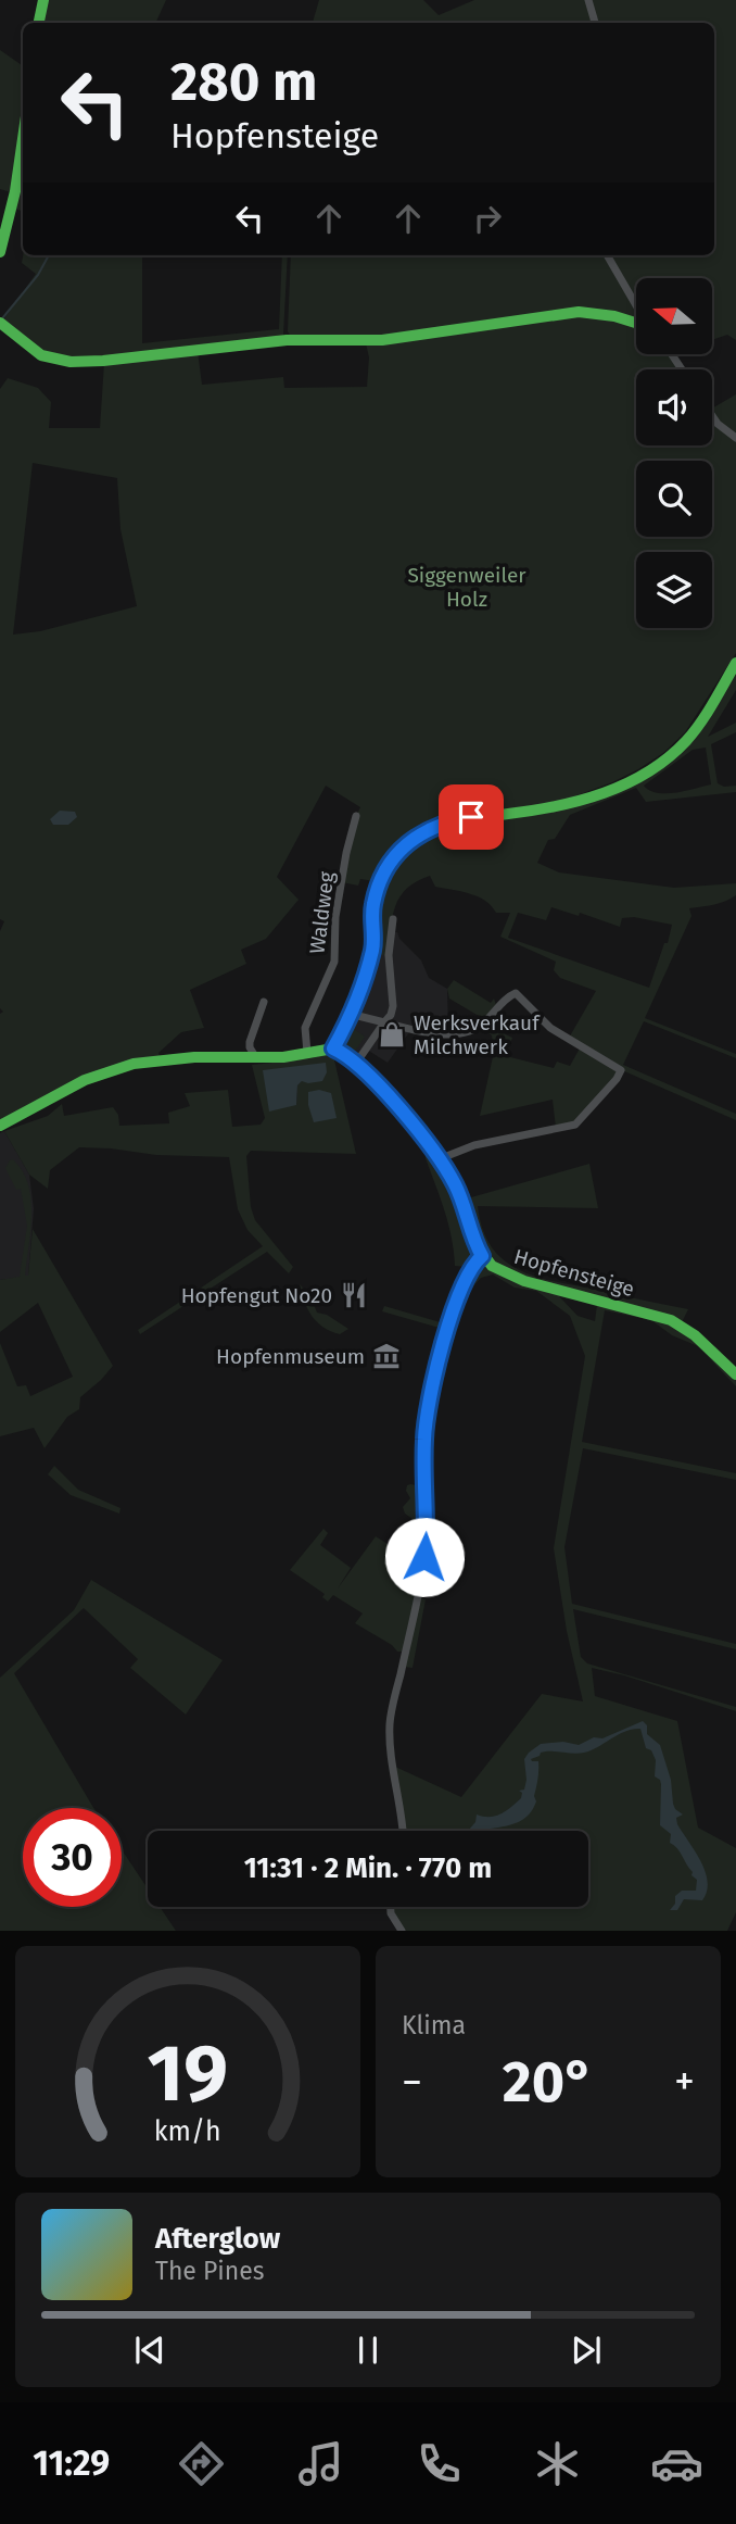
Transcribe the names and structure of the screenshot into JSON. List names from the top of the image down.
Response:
{
  "streets": {
    "street": ["Waldweg", "Hopfensteige"]
  },
  "parks": ["Siggenweiler Holz"],
  "places": {
    "shop": ["Werksverkauf Milchwerk"],
    "restaurant": ["Hopfengut No20"],
    "museum": ["Hopfenmuseum"]
  },
  "north": "left",
  "page": {
    "turn": ["280 m", "Hopfensteige"],
    "limit": "30",
    "trip": "11:31 · 2 Min. · 770 m",
    "tile": "Klima",
    "heat": ["−", "20°", "+"],
    "song": ["Afterglow", "The Pines"],
    "tabs": "11:29",
    "gauge": ["19", "km/h"]
  }
}
